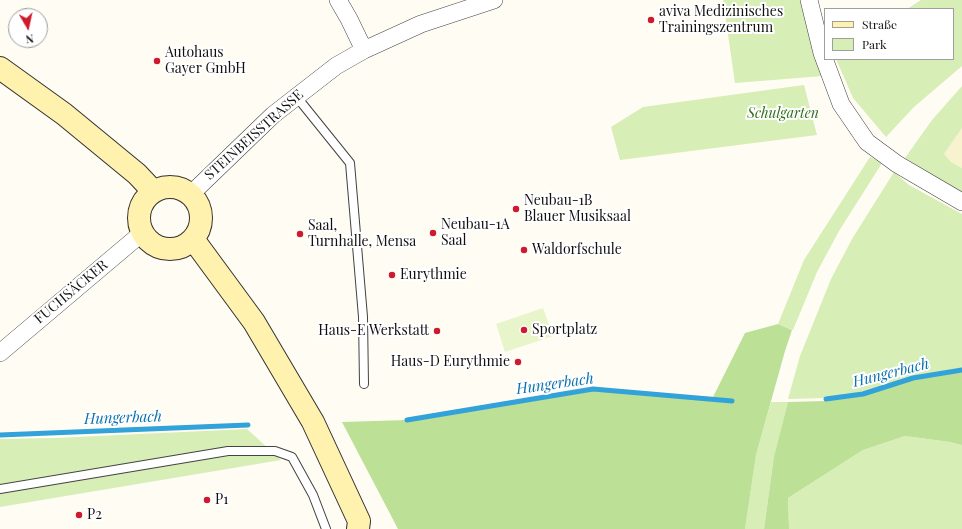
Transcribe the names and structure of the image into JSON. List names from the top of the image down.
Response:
{
  "streets": {
    "street": ["STEINBEISSTRASSE", "FUCHSÄCKER"]
  },
  "crossings": [
    ["STEINBEISSTRASSE", "FUCHSÄCKER"]
  ],
  "water": ["Hungerbach"],
  "parks": ["Schulgarten"],
  "places": [
    "aviva Medizinisches Trainingszentrum",
    "Autohaus Gayer GmbH",
    "Neubau-1B Blauer Musiksaal",
    "Neubau-1A Saal",
    "Saal, Turnhalle, Mensa",
    "Waldorfschule",
    "Eurythmie",
    "Sportplatz",
    "Haus-E Werkstatt",
    "Haus-D Eurythmie",
    "P1",
    "P2"
  ],
  "legend": ["Straße", "Park"],
  "north": "bottom"
}
